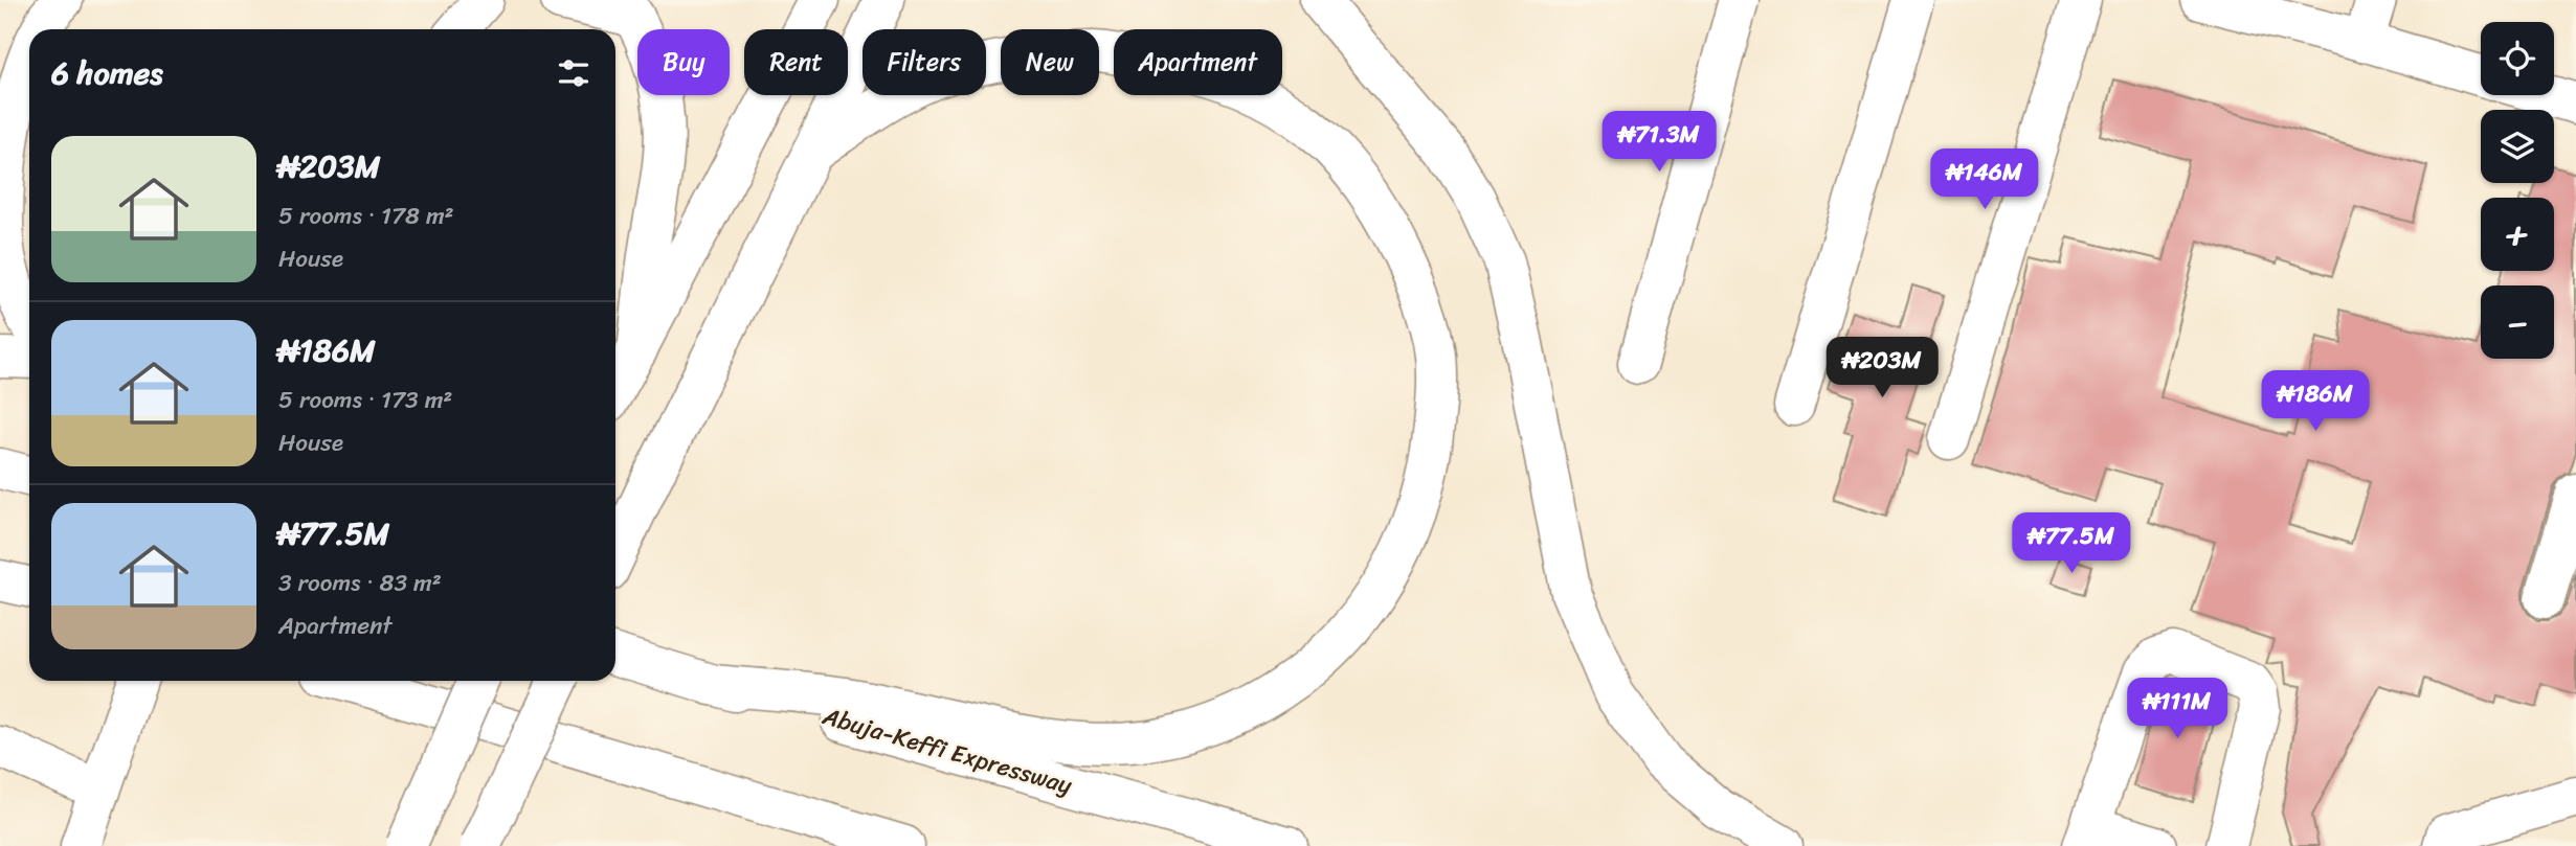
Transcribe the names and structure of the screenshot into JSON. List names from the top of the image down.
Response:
{
  "streets": {
    "main road": ["Abuja-Keffi Expressway"]
  },
  "page": {
    "map_buttons": ["+", "−"],
    "chip": [
      "Buy",
      "Rent",
      "Filters",
      "New",
      "Apartment"
    ],
    "heading": "6 homes",
    "price": [
      "₦71.3M",
      "₦146M",
      "₦203M",
      "₦186M",
      "₦77.5M",
      "₦111M"
    ],
    "list": [
      {
        "name": "₦203M",
        "note": "5 rooms · 178 m² · House"
      },
      {
        "name": "₦186M",
        "note": "5 rooms · 173 m² · House"
      },
      {
        "name": "₦77.5M",
        "note": "3 rooms · 83 m² · Apartment"
      }
    ]
  }
}
